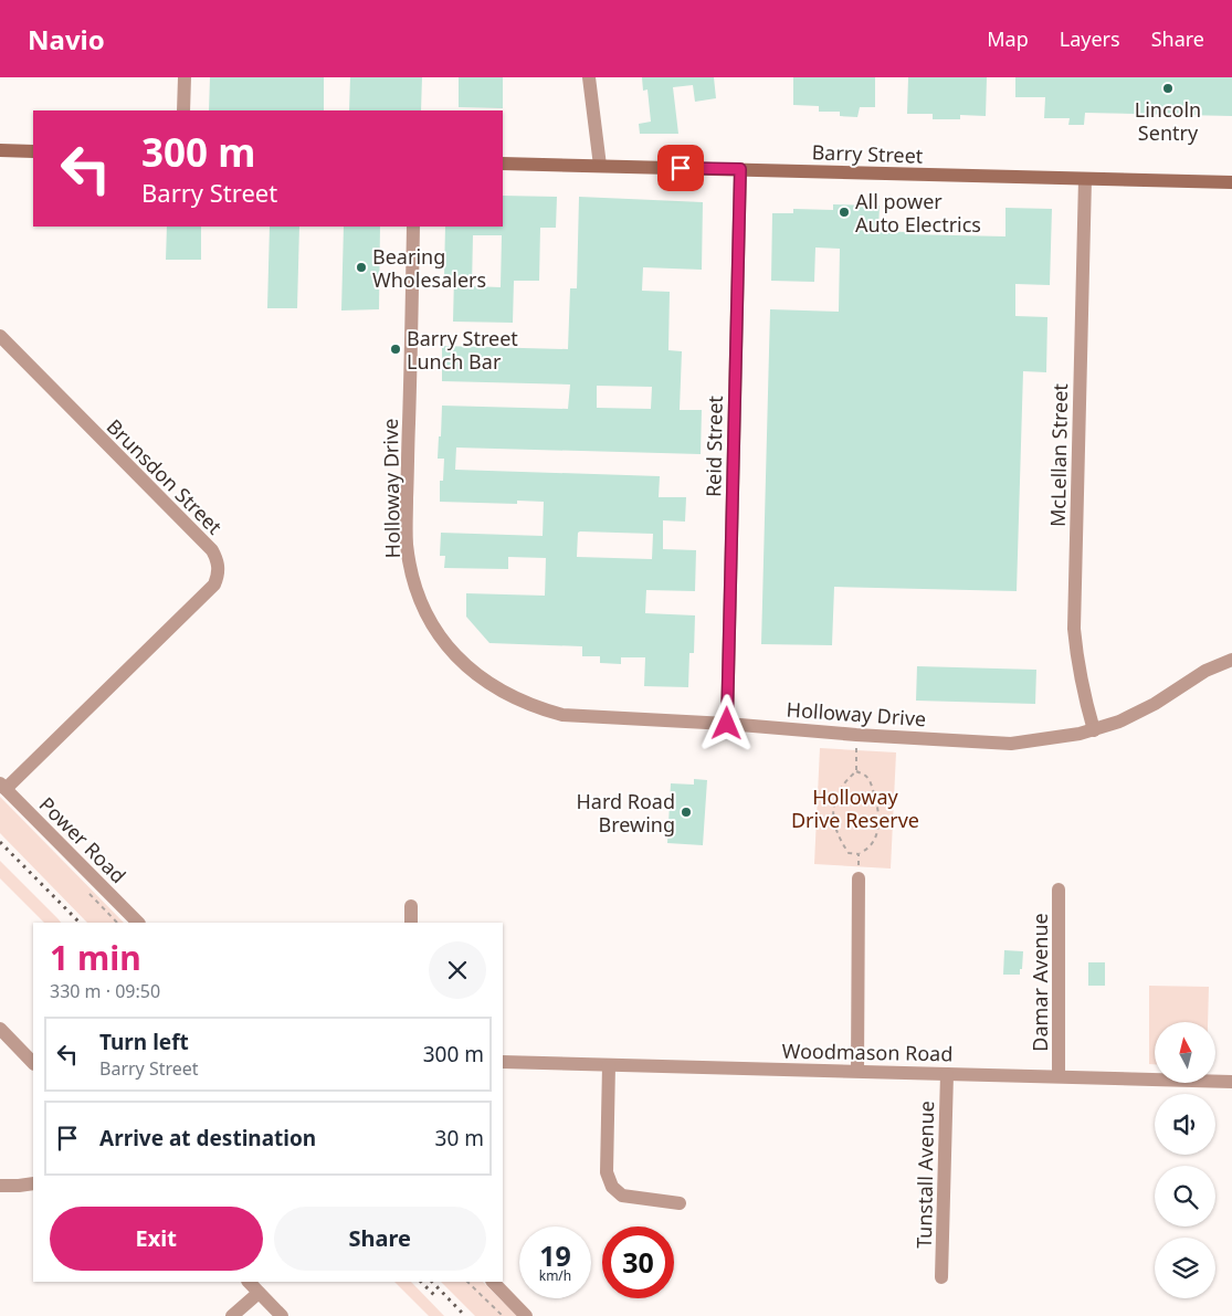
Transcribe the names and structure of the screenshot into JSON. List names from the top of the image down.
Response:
{
  "streets": {
    "main road": ["Barry Street"],
    "street": [
      "Reid Street",
      "McLellan Street",
      "Brunsdon Street",
      "Holloway Drive",
      "Power Road",
      "Damar Avenue",
      "Woodmason Road",
      "Tunstall Avenue"
    ]
  },
  "crossings": [
    ["Barry Street", "Reid Street"],
    ["Barry Street", "McLellan Street"],
    ["Reid Street", "Holloway Drive"],
    ["McLellan Street", "Holloway Drive"],
    ["Brunsdon Street", "Power Road"],
    ["Damar Avenue", "Woodmason Road"],
    ["Woodmason Road", "Tunstall Avenue"]
  ],
  "parks": ["Holloway Drive Reserve"],
  "places": [
    "Lincoln Sentry",
    "All power Auto Electrics",
    "Bearing Wholesalers",
    "Barry Street Lunch Bar",
    "Hard Road Brewing"
  ],
  "north": "top",
  "page": {
    "header": "Navio",
    "nav": ["Map", "Layers", "Share"],
    "turn": ["300 m", "Barry Street"],
    "heading": ["1 min", "330 m · 09:50"],
    "list": [
      {
        "name": "Turn left",
        "note": "Barry Street",
        "value": "300 m"
      },
      {
        "name": "Arrive at destination",
        "value": "30 m"
      }
    ],
    "buttons": ["Exit", "Share"],
    "speed": "19 km/h",
    "limit": "30"
  }
}
